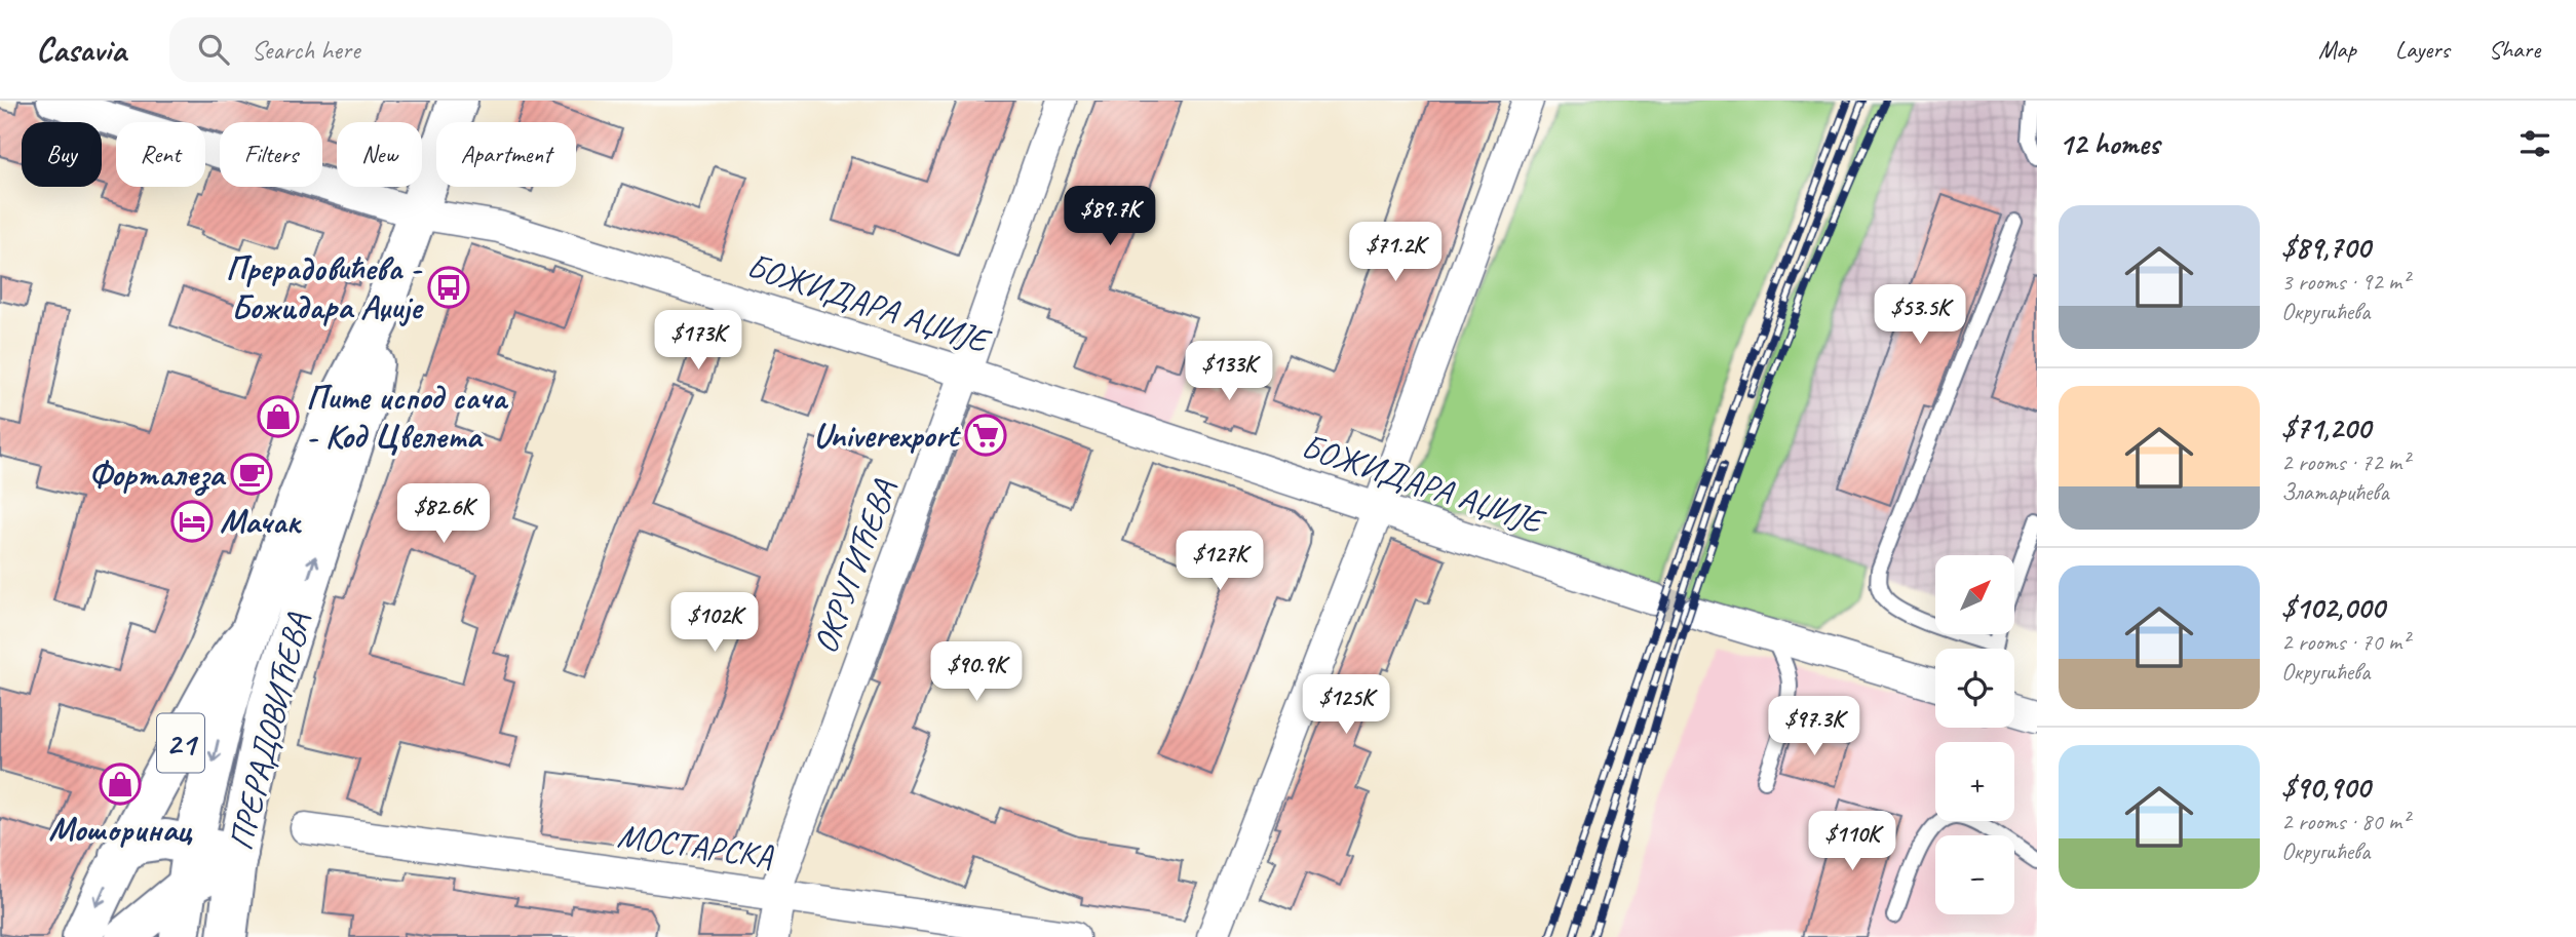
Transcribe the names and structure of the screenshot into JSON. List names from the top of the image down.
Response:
{
  "streets": {
    "main road": ["ПРЕРАДОВИЋЕВА", "21"],
    "street": ["БОЖИДАРА АЏИЈЕ", "ОКРУГИЋЕВА", "МОСТАРСКА"]
  },
  "crossings": [
    ["БОЖИДАРА АЏИЈЕ", "ОКРУГИЋЕВА"],
    ["БОЖИДАРА АЏИЈЕ", "ПРЕРАДОВИЋЕВА"],
    ["ОКРУГИЋЕВА", "МОСТАРСКА"],
    ["ПРЕРАДОВИЋЕВА", "21"]
  ],
  "places": {
    "bus stop": ["Прерадовићева - Божидара Аџије"],
    "shop": ["Пите испод сача - Код Цвелета", "Мошоринац"],
    "supermarket": ["Univerexport"],
    "cafe": ["Форталеза"],
    "hotel": ["Мачак"]
  },
  "north": "top right",
  "page": {
    "header": "Casavia",
    "search": "Search here",
    "nav": ["Map", "Layers", "Share"],
    "heading": "12 homes",
    "chip": [
      "Buy",
      "Rent",
      "Filters",
      "New",
      "Apartment"
    ],
    "price": [
      "$89.7K",
      "$71.2K",
      "$53.5K",
      "$173K",
      "$133K",
      "$82.6K",
      "$127K",
      "$102K",
      "$90.9K",
      "$125K",
      "$97.3K",
      "$110K"
    ],
    "list": [
      {
        "name": "$89,700",
        "note": "3 rooms · 92 m² · Округићева"
      },
      {
        "name": "$71,200",
        "note": "2 rooms · 72 m² · Златарићева"
      },
      {
        "name": "$102,000",
        "note": "2 rooms · 70 m² · Округићева"
      },
      {
        "name": "$90,900",
        "note": "2 rooms · 80 m² · Округићева"
      }
    ],
    "map_buttons": ["+", "−"]
  }
}
